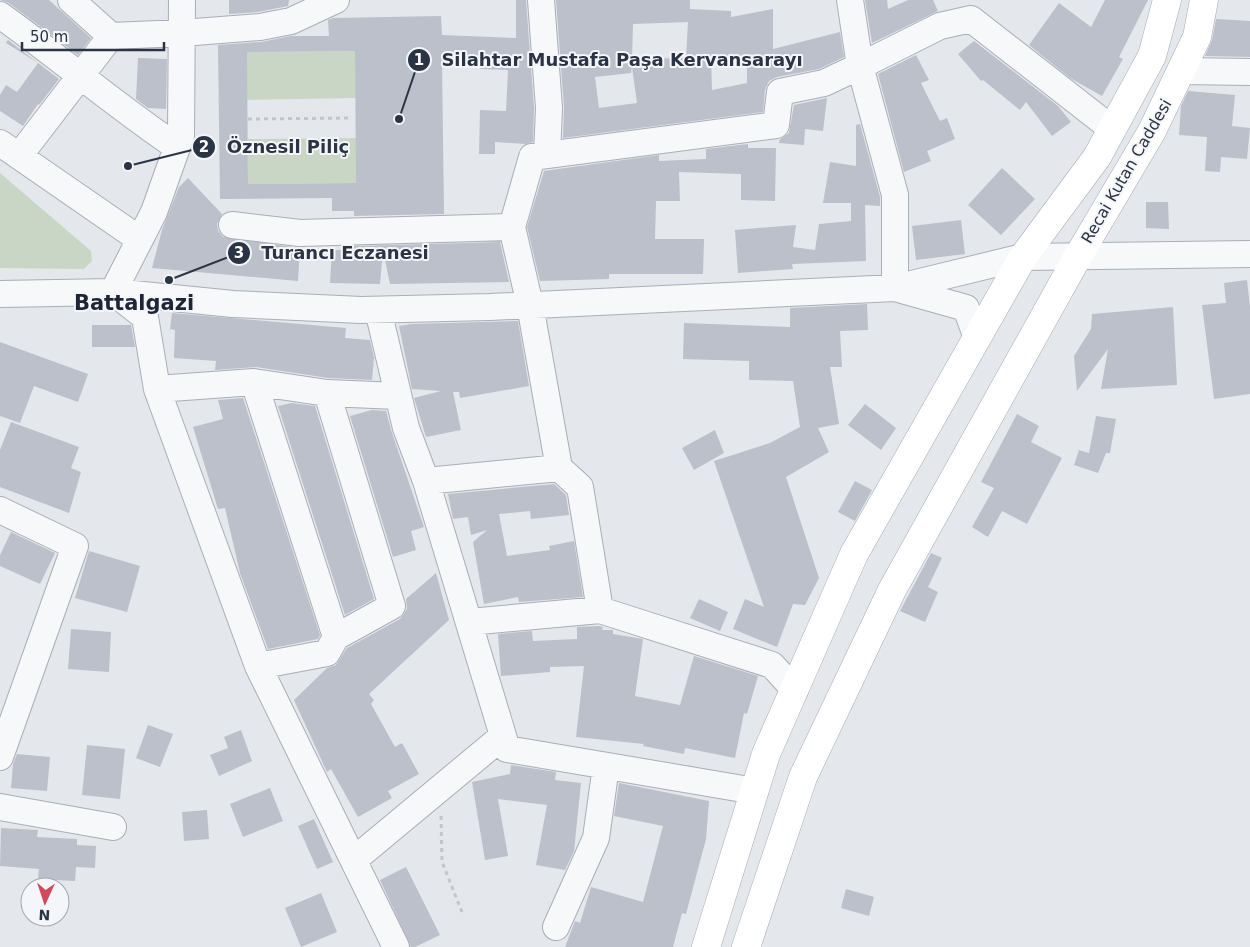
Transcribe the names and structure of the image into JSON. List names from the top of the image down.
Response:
{
  "streets": {
    "main road": ["Recai Kutan Caddesi"]
  },
  "districts": ["Battalgazi"],
  "places": ["Silahtar Mustafa Paşa Kervansarayı", "Öznesil Piliç", "Turancı Eczanesi"],
  "scale_bar": "50 m",
  "north": "bottom"
}
